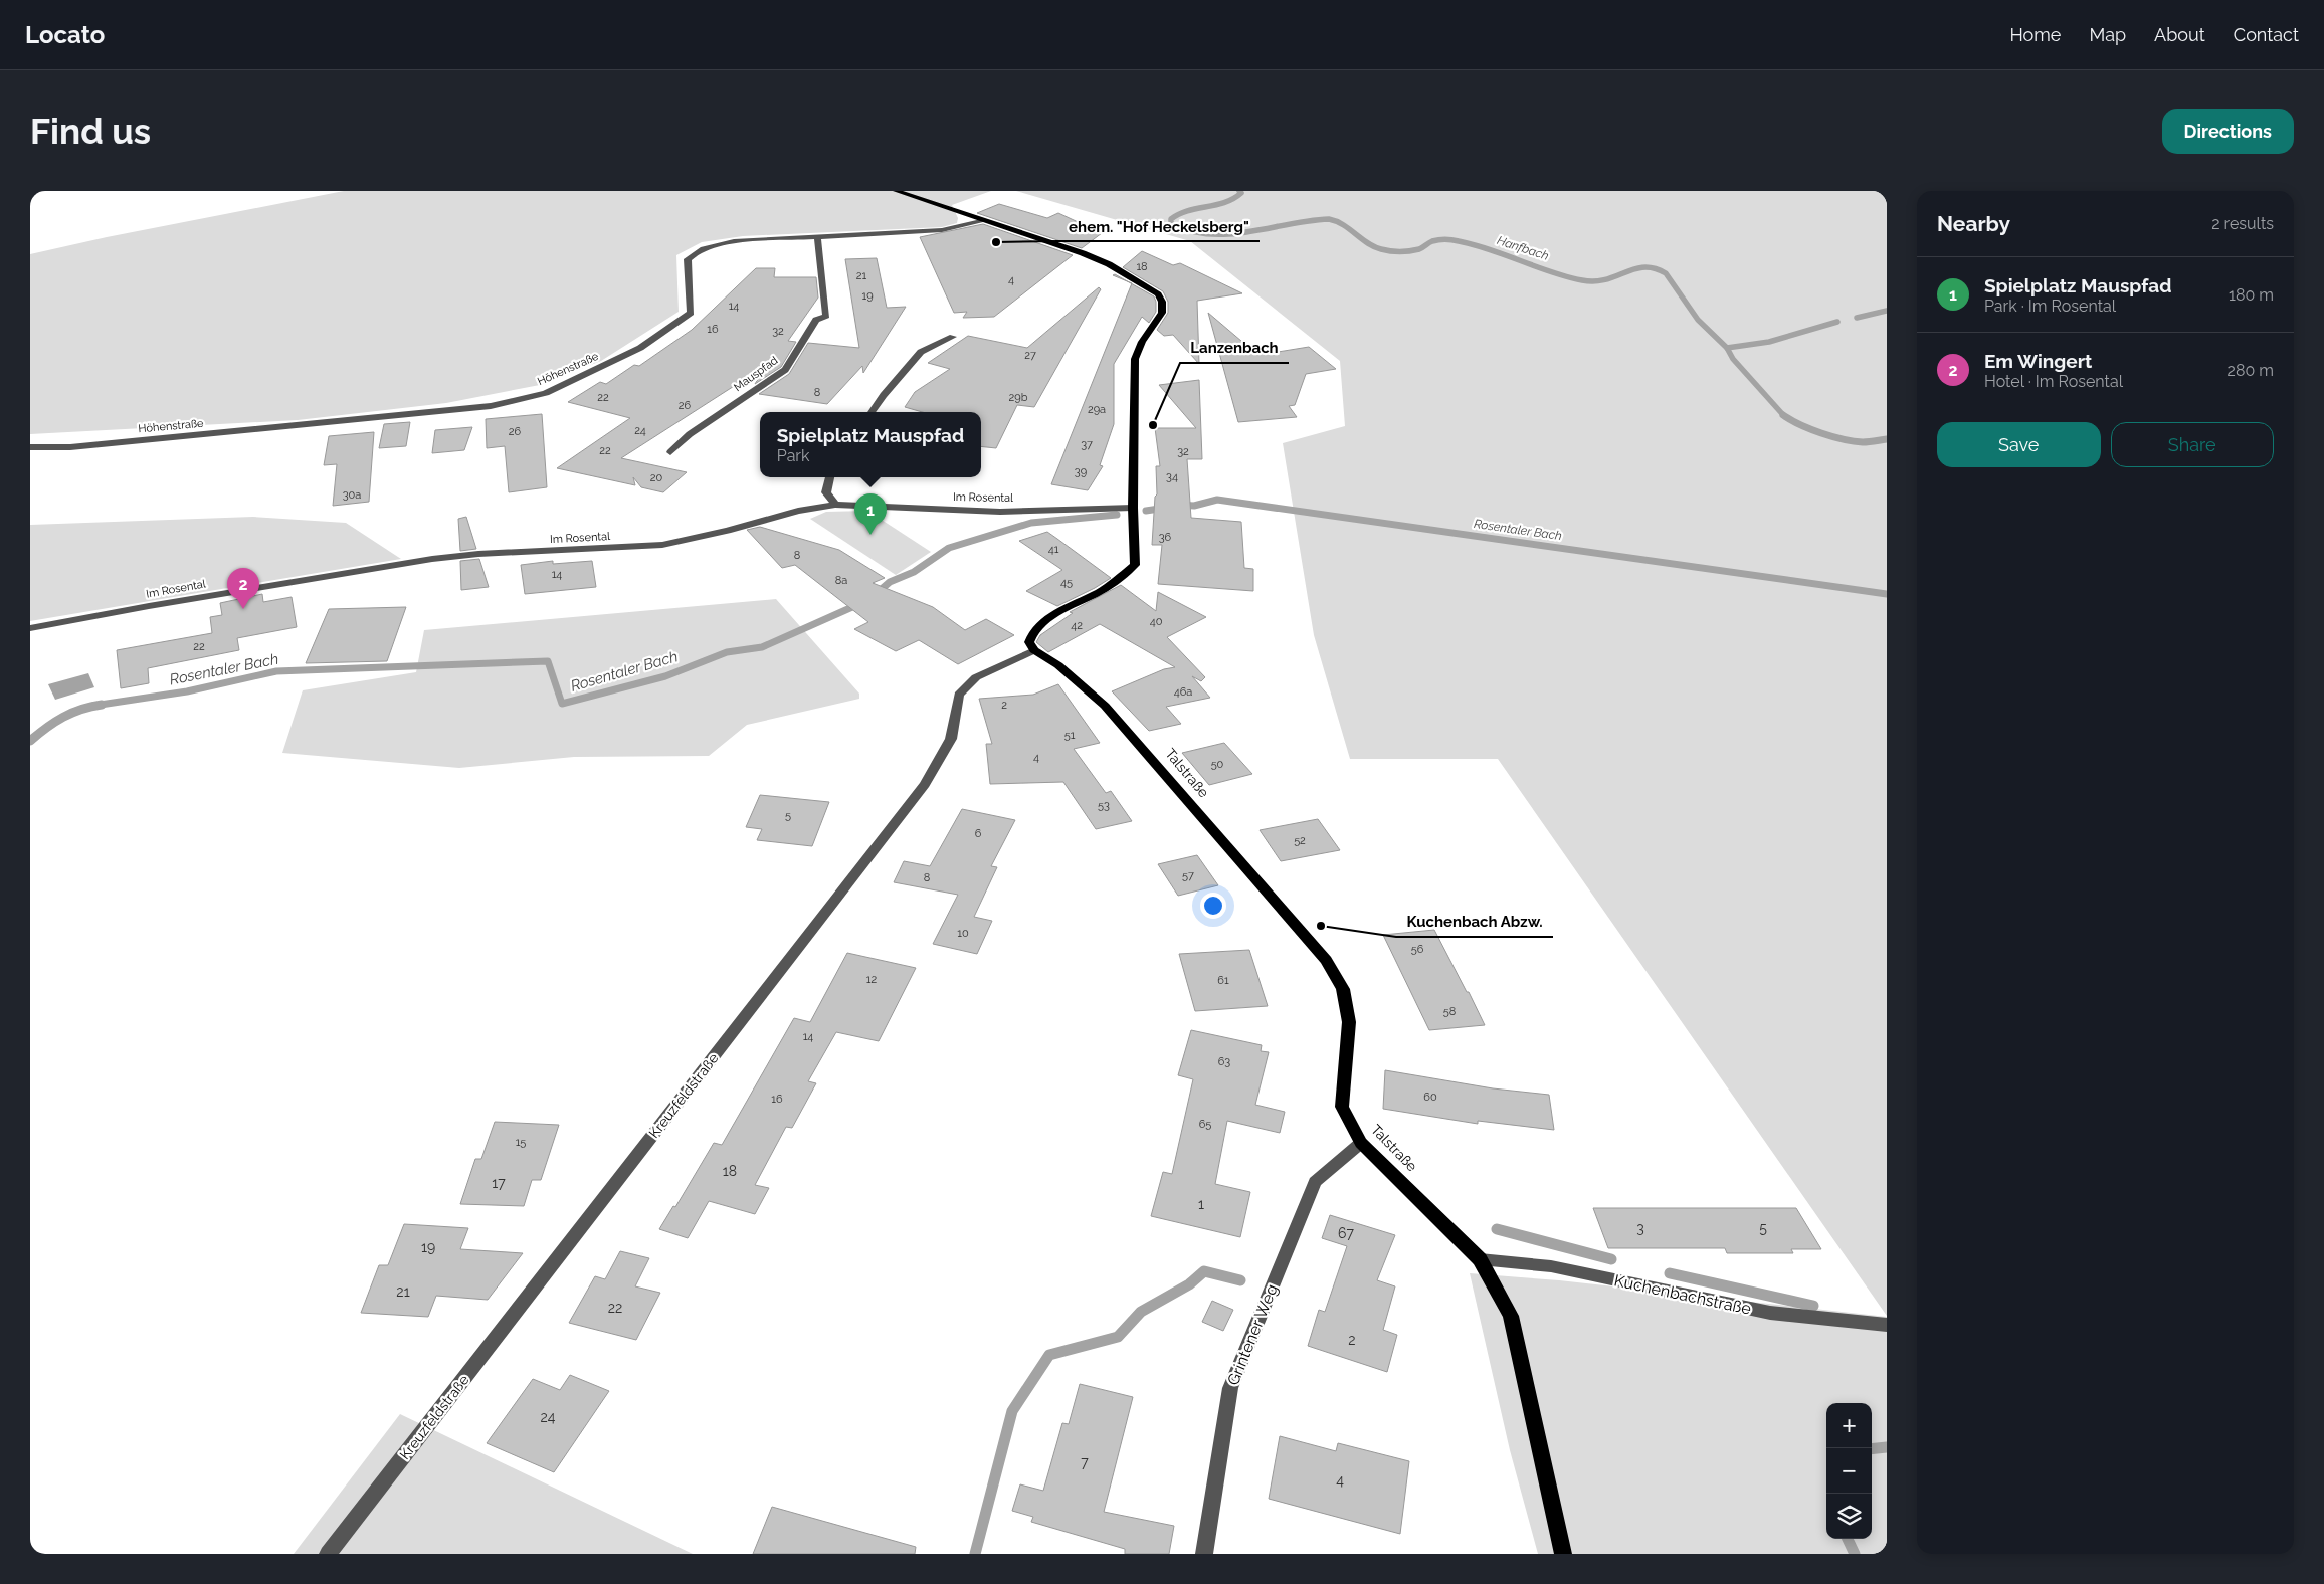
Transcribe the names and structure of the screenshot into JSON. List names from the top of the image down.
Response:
{
  "streets": {
    "main road": ["Talstraße"],
    "street": [
      "Höhenstraße",
      "Mauspfad",
      "Im Rosental",
      "Kreuzfeldstraße",
      "Kuchenbachstraße",
      "Grintener Weg"
    ]
  },
  "crossings": [
    ["Höhenstraße", "Mauspfad"],
    ["Talstraße", "Kreuzfeldstraße"],
    ["Talstraße", "Kuchenbachstraße"],
    ["Talstraße", "Grintener Weg"]
  ],
  "water": ["Hanfbach", "Rosentaler Bach"],
  "places": ["ehem. \"Hof Heckelsberg\"", "Lanzenbach", "Kuchenbach Abzw."],
  "house_numbers": [
    "18",
    "21",
    "4",
    "19",
    "14",
    "16",
    "32",
    "27",
    "8",
    "22",
    "29b",
    "26",
    "29a",
    "24",
    "26",
    "37",
    "22",
    "32",
    "39",
    "34",
    "20",
    "30a",
    "36",
    "41",
    "8",
    "14",
    "8a",
    "45",
    "40",
    "42",
    "22",
    "46a",
    "2",
    "51",
    "4",
    "50",
    "53",
    "5",
    "6",
    "52",
    "57",
    "8",
    "10",
    "56",
    "12",
    "61",
    "58",
    "14",
    "63",
    "60",
    "16",
    "65",
    "15",
    "18",
    "17",
    "1",
    "3",
    "5",
    "67",
    "19",
    "21",
    "22",
    "2",
    "24",
    "7",
    "4"
  ],
  "page": {
    "header": "Locato",
    "nav": [
      "Home",
      "Map",
      "About",
      "Contact"
    ],
    "buttons": [
      "Directions",
      ["Save", "Share"]
    ],
    "title": "Find us",
    "heading": ["Nearby", "2 results"],
    "list": [
      {
        "mark": "1",
        "name": "Spielplatz Mauspfad",
        "note": "Park · Im Rosental",
        "value": "180 m"
      },
      {
        "mark": "2",
        "name": "Em Wingert",
        "note": "Hotel · Im Rosental",
        "value": "280 m"
      }
    ],
    "popup": ["Spielplatz Mauspfad", "Park"],
    "pins": ["1", "2"],
    "map_buttons": ["+", "−"]
  }
}
